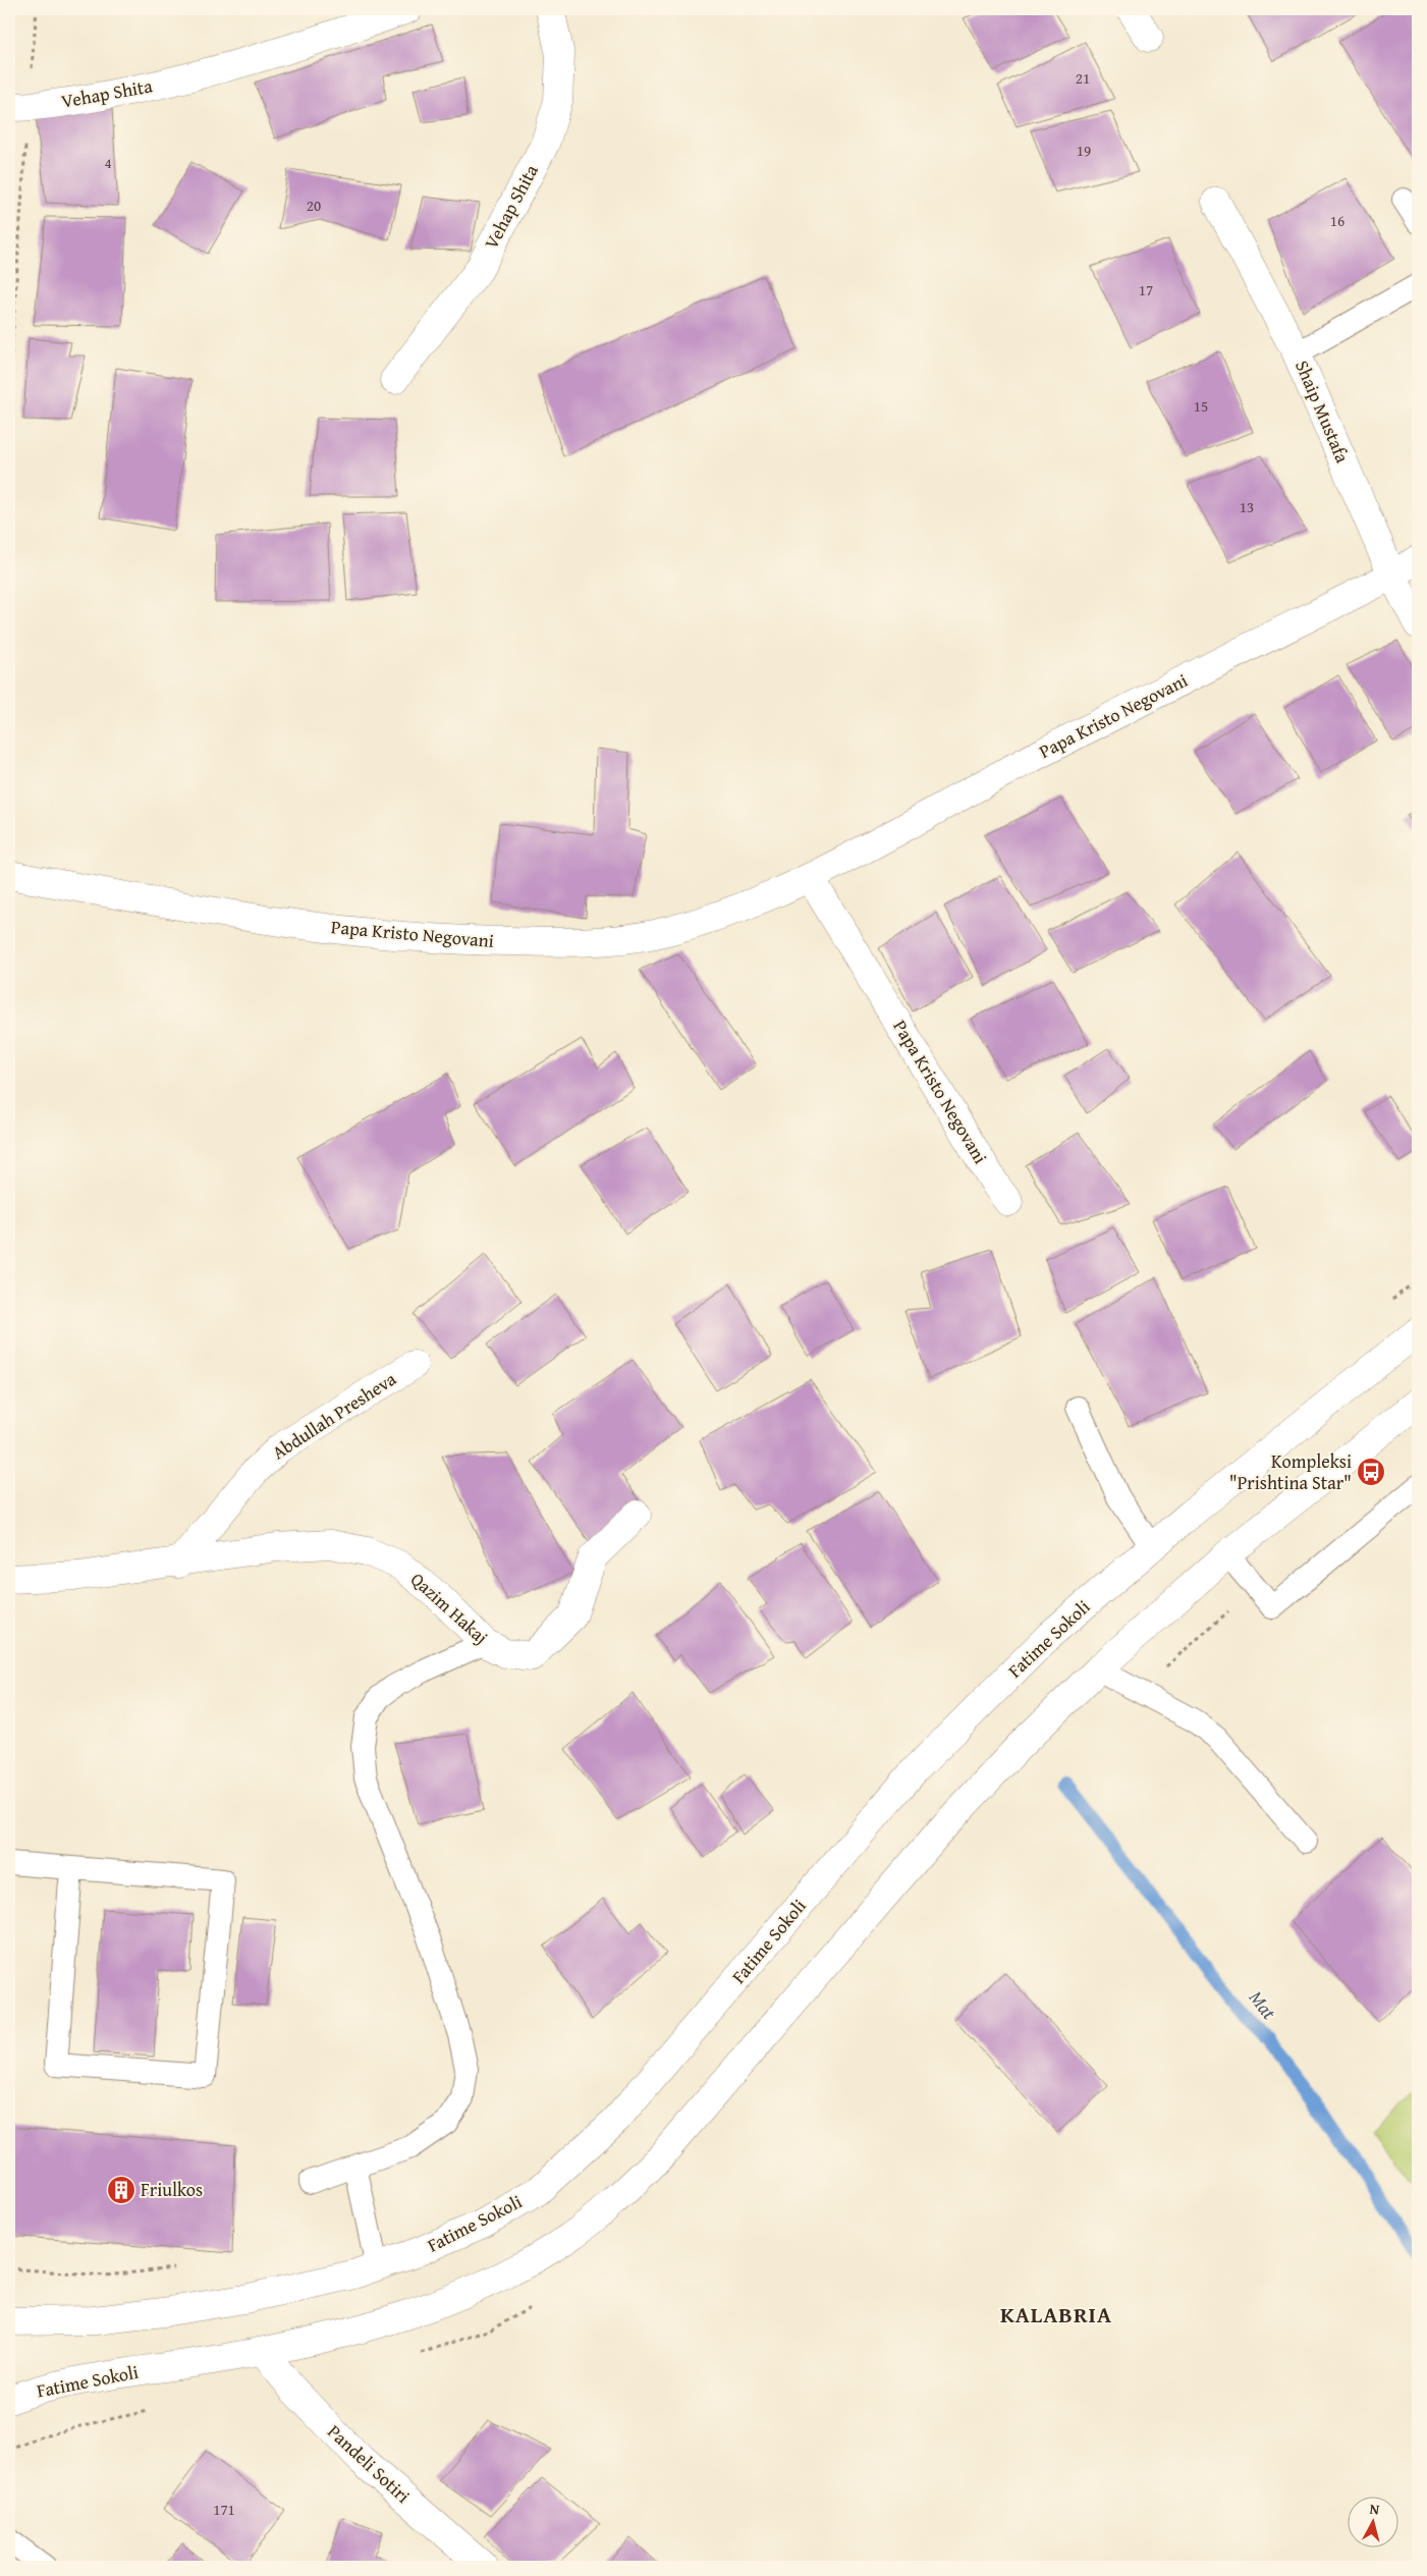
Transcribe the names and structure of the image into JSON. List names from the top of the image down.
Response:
{
  "streets": {
    "street": [
      "Vehap Shita",
      "Shaip Mustafa",
      "Papa Kristo Negovani",
      "Abdullah Presheva",
      "Qazim Hakaj",
      "Fatime Sokoli",
      "Pandeli Sotiri"
    ]
  },
  "crossings": [
    ["Shaip Mustafa", "Papa Kristo Negovani"],
    ["Abdullah Presheva", "Qazim Hakaj"],
    ["Fatime Sokoli", "Pandeli Sotiri"]
  ],
  "districts": ["KALABRIA"],
  "water": ["Mat"],
  "places": {
    "bus stop": ["Kompleksi \"Prishtina Star\""],
    "building": ["Friulkos"]
  },
  "house_numbers": [
    "21",
    "19",
    "4",
    "20",
    "16",
    "17",
    "15",
    "13",
    "171"
  ],
  "north": "top"
}
